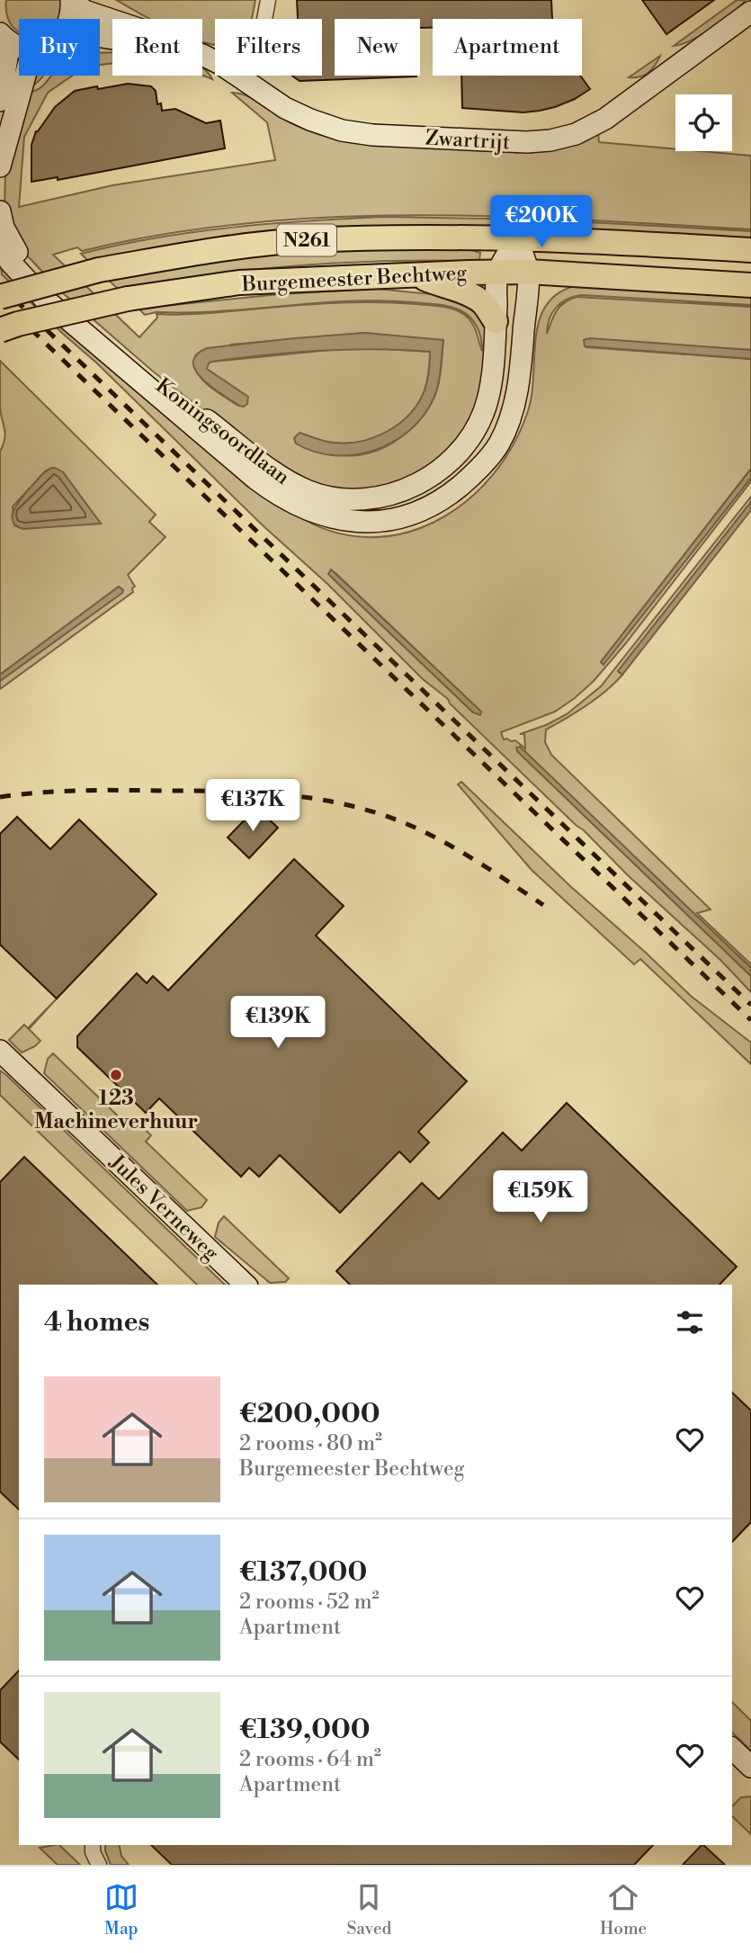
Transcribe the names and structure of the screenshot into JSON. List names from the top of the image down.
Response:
{
  "streets": {
    "main road": ["N261", "Burgemeester Bechtweg"],
    "street": ["Zwartrijt", "Koningsoordlaan", "Jules Verneweg"]
  },
  "crossings": [
    ["Burgemeester Bechtweg", "Koningsoordlaan"]
  ],
  "places": ["123 Machineverhuur"],
  "page": {
    "chip": [
      "Buy",
      "Rent",
      "Filters",
      "New",
      "Apartment"
    ],
    "price": [
      "€200K",
      "€137K",
      "€139K",
      "€159K"
    ],
    "heading": "4 homes",
    "list": [
      {
        "name": "€200,000",
        "note": "2 rooms · 80 m² · Burgemeester Bechtweg"
      },
      {
        "name": "€137,000",
        "note": "2 rooms · 52 m² · Apartment"
      },
      {
        "name": "€139,000",
        "note": "2 rooms · 64 m² · Apartment"
      }
    ],
    "tabs": ["Map", "Saved", "Home"]
  }
}
